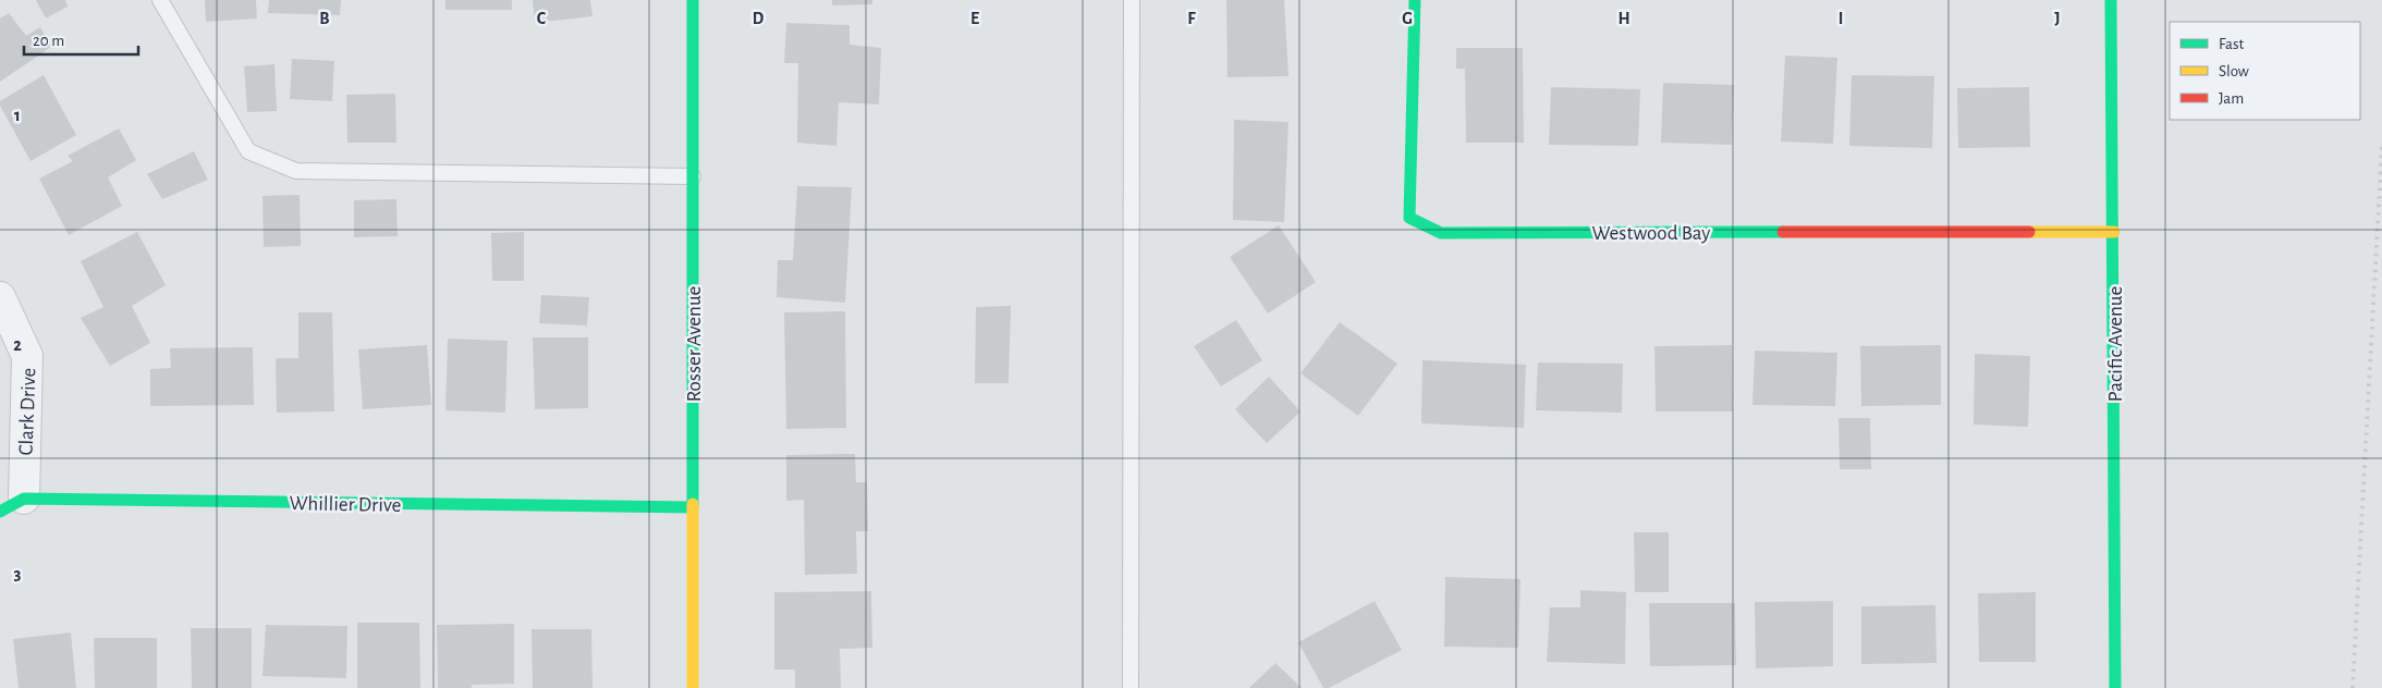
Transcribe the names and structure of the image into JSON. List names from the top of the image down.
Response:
{
  "streets": {
    "street": [
      "Westwood Bay",
      "Rosser Avenue",
      "Pacific Avenue",
      "Clark Drive",
      "Whillier Drive"
    ]
  },
  "crossings": [
    ["Westwood Bay", "Pacific Avenue"],
    ["Rosser Avenue", "Whillier Drive"],
    ["Clark Drive", "Whillier Drive"]
  ],
  "legend": ["Fast", "Slow", "Jam"],
  "scale_bar": "20 m",
  "grid": {
    "columns": [
      "B",
      "C",
      "D",
      "E",
      "F",
      "G",
      "H",
      "I",
      "J"
    ],
    "rows": ["1", "2", "3"]
  }
}
